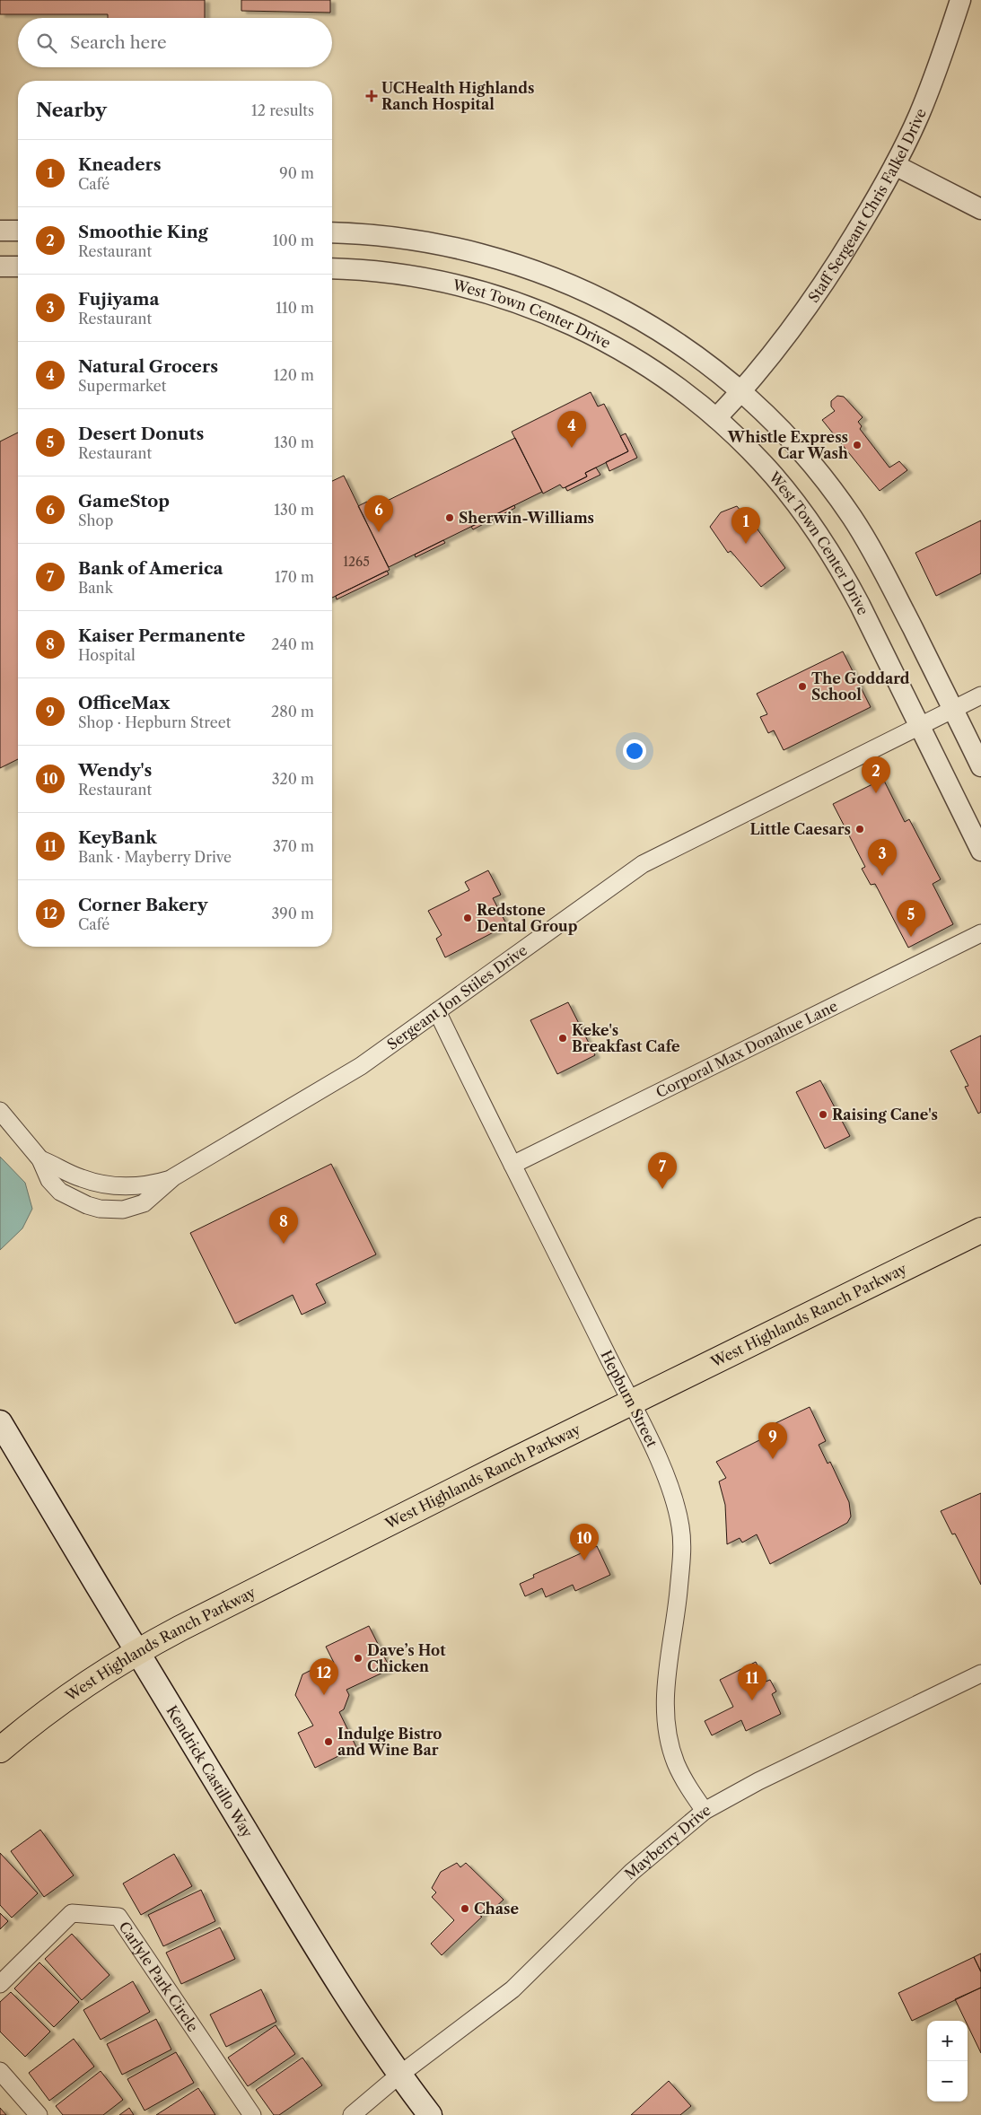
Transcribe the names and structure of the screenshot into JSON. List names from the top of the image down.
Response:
{
  "streets": {
    "main road": ["West Highlands Ranch Parkway", "Kendrick Castillo Way"],
    "street": [
      "Staff Sergeant Chris Falkel Drive",
      "West Town Center Drive",
      "Sergeant Jon Stiles Drive",
      "Corporal Max Donahue Lane",
      "Hepburn Street",
      "Mayberry Drive",
      "Carlyle Park Circle"
    ]
  },
  "crossings": [
    ["Staff Sergeant Chris Falkel Drive", "West Town Center Drive"],
    ["West Town Center Drive", "Sergeant Jon Stiles Drive"],
    ["Sergeant Jon Stiles Drive", "Hepburn Street"],
    ["Corporal Max Donahue Lane", "Hepburn Street"],
    ["West Highlands Ranch Parkway", "Hepburn Street"],
    ["West Highlands Ranch Parkway", "Kendrick Castillo Way"],
    ["Hepburn Street", "Mayberry Drive"],
    ["Kendrick Castillo Way", "Mayberry Drive"]
  ],
  "places": {
    "health": ["UCHealth Highlands Ranch Hospital"],
    "other": [
      "Whistle Express Car Wash",
      "Sherwin-Williams",
      "The Goddard School",
      "Little Caesars",
      "Redstone Dental Group",
      "Keke's Breakfast Cafe",
      "Raising Cane's",
      "Dave’s Hot Chicken",
      "Indulge Bistro and Wine Bar",
      "Chase"
    ]
  },
  "house_numbers": ["1265"],
  "page": {
    "search": "Search here",
    "heading": ["Nearby", "12 results"],
    "list": [
      {
        "mark": "1",
        "name": "Kneaders",
        "note": "Café",
        "value": "90 m"
      },
      {
        "mark": "2",
        "name": "Smoothie King",
        "note": "Restaurant",
        "value": "100 m"
      },
      {
        "mark": "3",
        "name": "Fujiyama",
        "note": "Restaurant",
        "value": "110 m"
      },
      {
        "mark": "4",
        "name": "Natural Grocers",
        "note": "Supermarket",
        "value": "120 m"
      },
      {
        "mark": "5",
        "name": "Desert Donuts",
        "note": "Restaurant",
        "value": "130 m"
      },
      {
        "mark": "6",
        "name": "GameStop",
        "note": "Shop",
        "value": "130 m"
      },
      {
        "mark": "7",
        "name": "Bank of America",
        "note": "Bank",
        "value": "170 m"
      },
      {
        "mark": "8",
        "name": "Kaiser Permanente",
        "note": "Hospital",
        "value": "240 m"
      },
      {
        "mark": "9",
        "name": "OfficeMax",
        "note": "Shop · Hepburn Street",
        "value": "280 m"
      },
      {
        "mark": "10",
        "name": "Wendy's",
        "note": "Restaurant",
        "value": "320 m"
      },
      {
        "mark": "11",
        "name": "KeyBank",
        "note": "Bank · Mayberry Drive",
        "value": "370 m"
      },
      {
        "mark": "12",
        "name": "Corner Bakery",
        "note": "Café",
        "value": "390 m"
      }
    ],
    "pins": [
      "4",
      "6",
      "1",
      "2",
      "3",
      "5",
      "7",
      "8",
      "9",
      "10",
      "12",
      "11"
    ],
    "map_buttons": ["+", "−"]
  }
}
